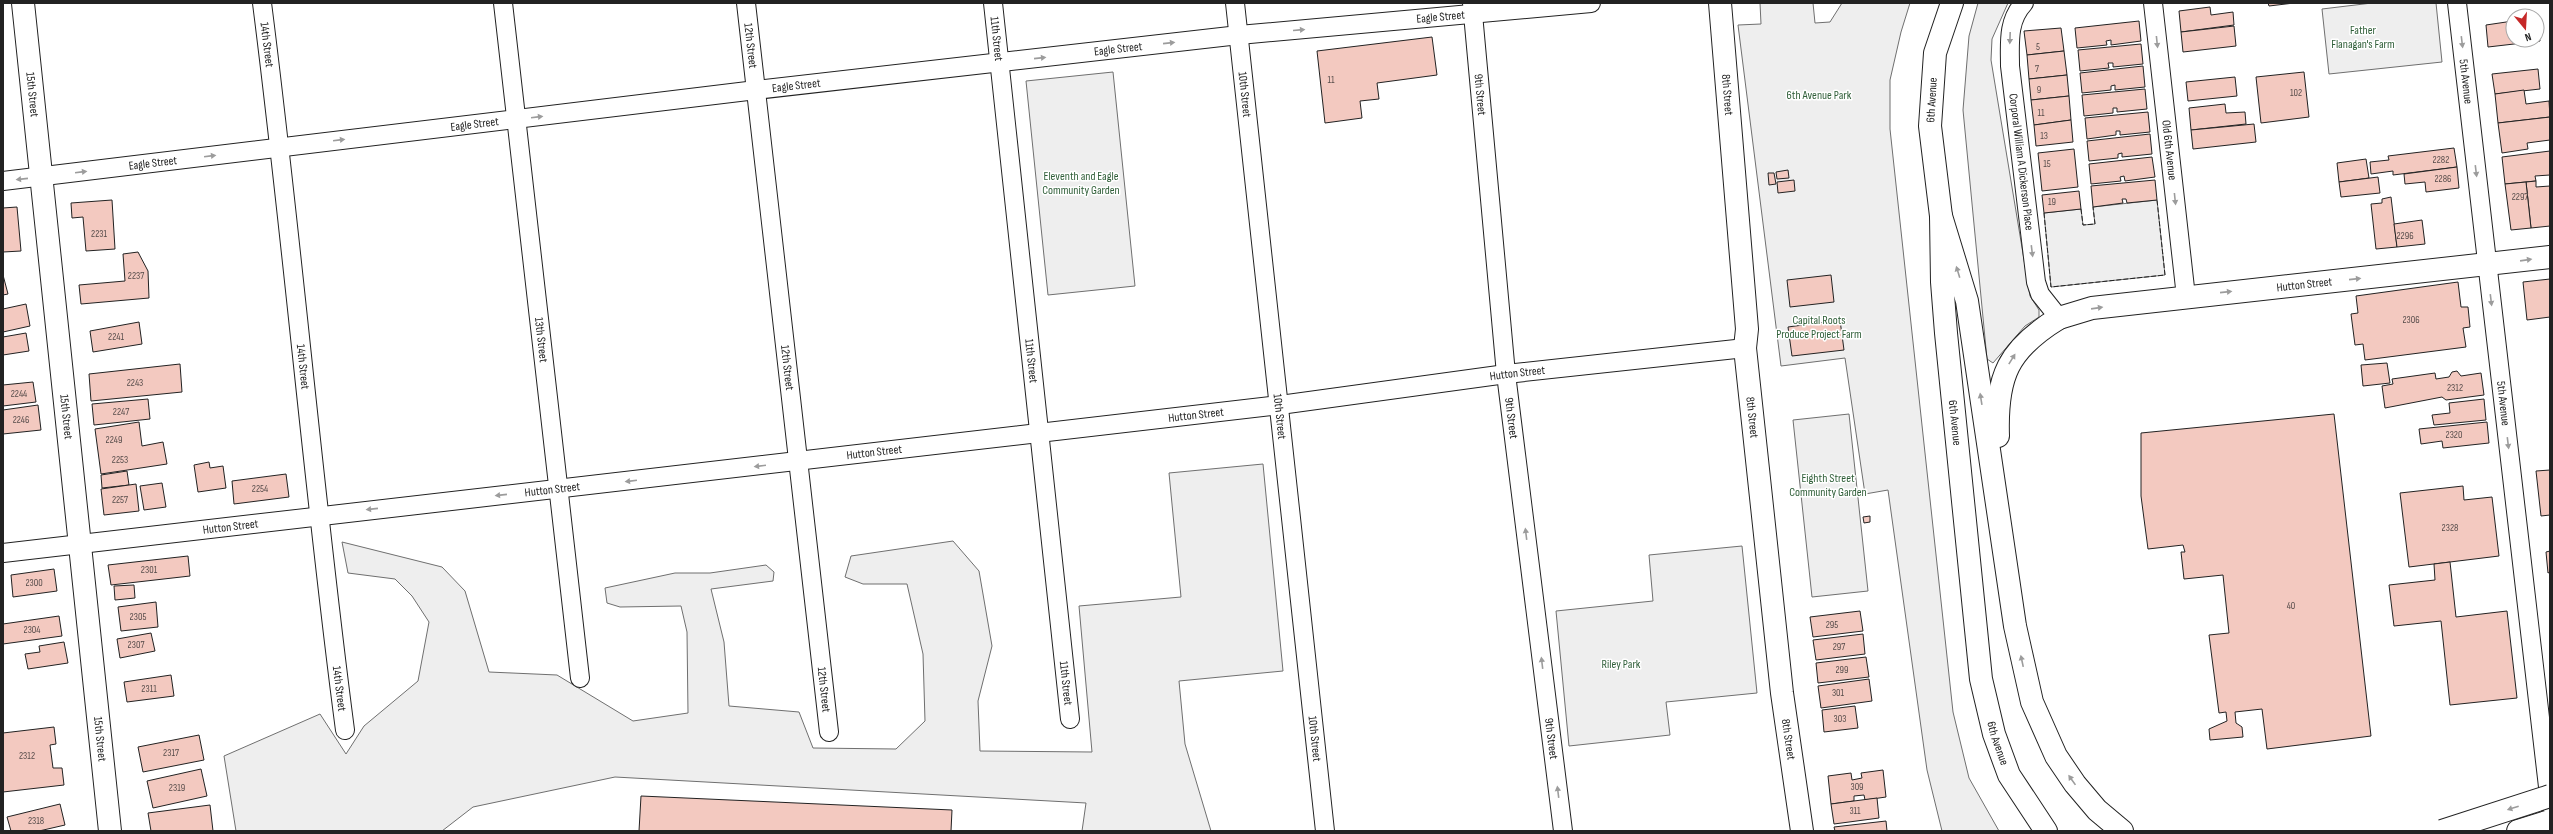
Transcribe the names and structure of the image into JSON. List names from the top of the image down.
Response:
{
  "streets": {
    "main road": [
      "15th Street",
      "8th Street",
      "6th Avenue",
      "Hutton Street"
    ],
    "street": [
      "Eagle Street",
      "11th Street",
      "14th Street",
      "12th Street",
      "5th Avenue",
      "10th Street",
      "9th Street",
      "Old 6th Avenue",
      "Corporal William A Dickerson Place",
      "13th Street"
    ]
  },
  "crossings": [
    ["Eagle Street", "11th Street"],
    ["Eagle Street", "14th Street"],
    ["Eagle Street", "12th Street"],
    ["Eagle Street", "15th Street"],
    ["Eagle Street", "10th Street"],
    ["Eagle Street", "9th Street"],
    ["Eagle Street", "13th Street"],
    ["11th Street", "Hutton Street"],
    ["14th Street", "Hutton Street"],
    ["12th Street", "Hutton Street"],
    ["5th Avenue", "Hutton Street"],
    ["15th Street", "Hutton Street"],
    ["10th Street", "Hutton Street"],
    ["9th Street", "Hutton Street"],
    ["8th Street", "Hutton Street"],
    ["Old 6th Avenue", "Hutton Street"],
    ["Corporal William A Dickerson Place", "Hutton Street"],
    ["Hutton Street", "13th Street"]
  ],
  "one_way": [
    "Eagle Street",
    "5th Avenue",
    "9th Street",
    "Old 6th Avenue",
    "Corporal William A Dickerson Place"
  ],
  "parks": [
    "Father Flanagan's Farm",
    "6th Avenue Park",
    "Eleventh and Eagle Community Garden",
    "Capital Roots Produce Project Farm",
    "Eighth Street Community Garden",
    "Riley Park"
  ],
  "house_numbers": [
    "5",
    "7",
    "11",
    "9",
    "102",
    "11",
    "13",
    "2282",
    "15",
    "2286",
    "2297",
    "19",
    "2231",
    "2296",
    "2237",
    "2306",
    "2241",
    "2243",
    "2312",
    "2244",
    "2247",
    "2246",
    "2320",
    "2249",
    "2253",
    "2254",
    "2257",
    "2328",
    "2301",
    "2300",
    "40",
    "2305",
    "295",
    "2304",
    "2307",
    "297",
    "299",
    "2311",
    "301",
    "303",
    "2317",
    "2312",
    "309",
    "2319",
    "311",
    "2318"
  ],
  "north": "bottom"
}
